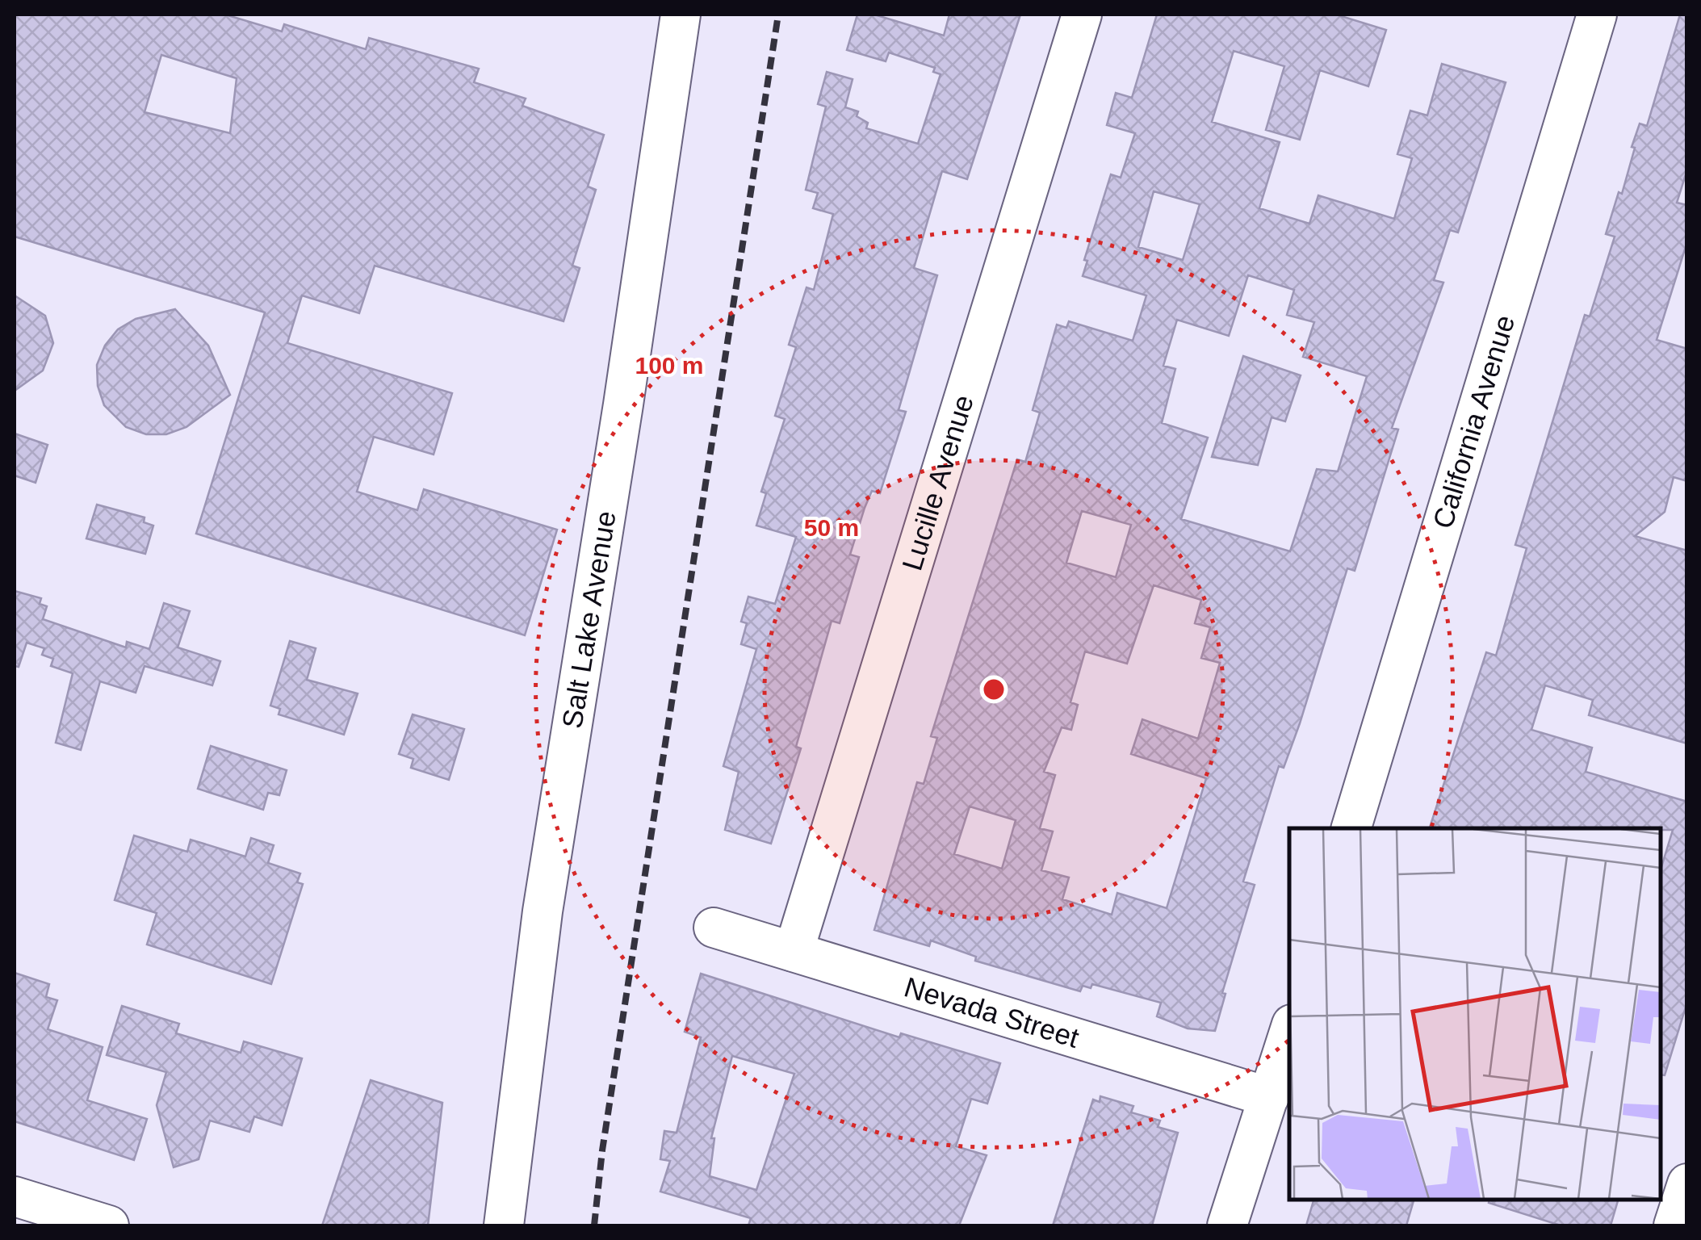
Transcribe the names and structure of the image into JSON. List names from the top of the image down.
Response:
{
  "streets": {
    "street": [
      "California Avenue",
      "Lucille Avenue",
      "Salt Lake Avenue",
      "Nevada Street"
    ]
  },
  "crossings": [
    ["Lucille Avenue", "Nevada Street"]
  ],
  "rings": ["100 m", "50 m"]
}
